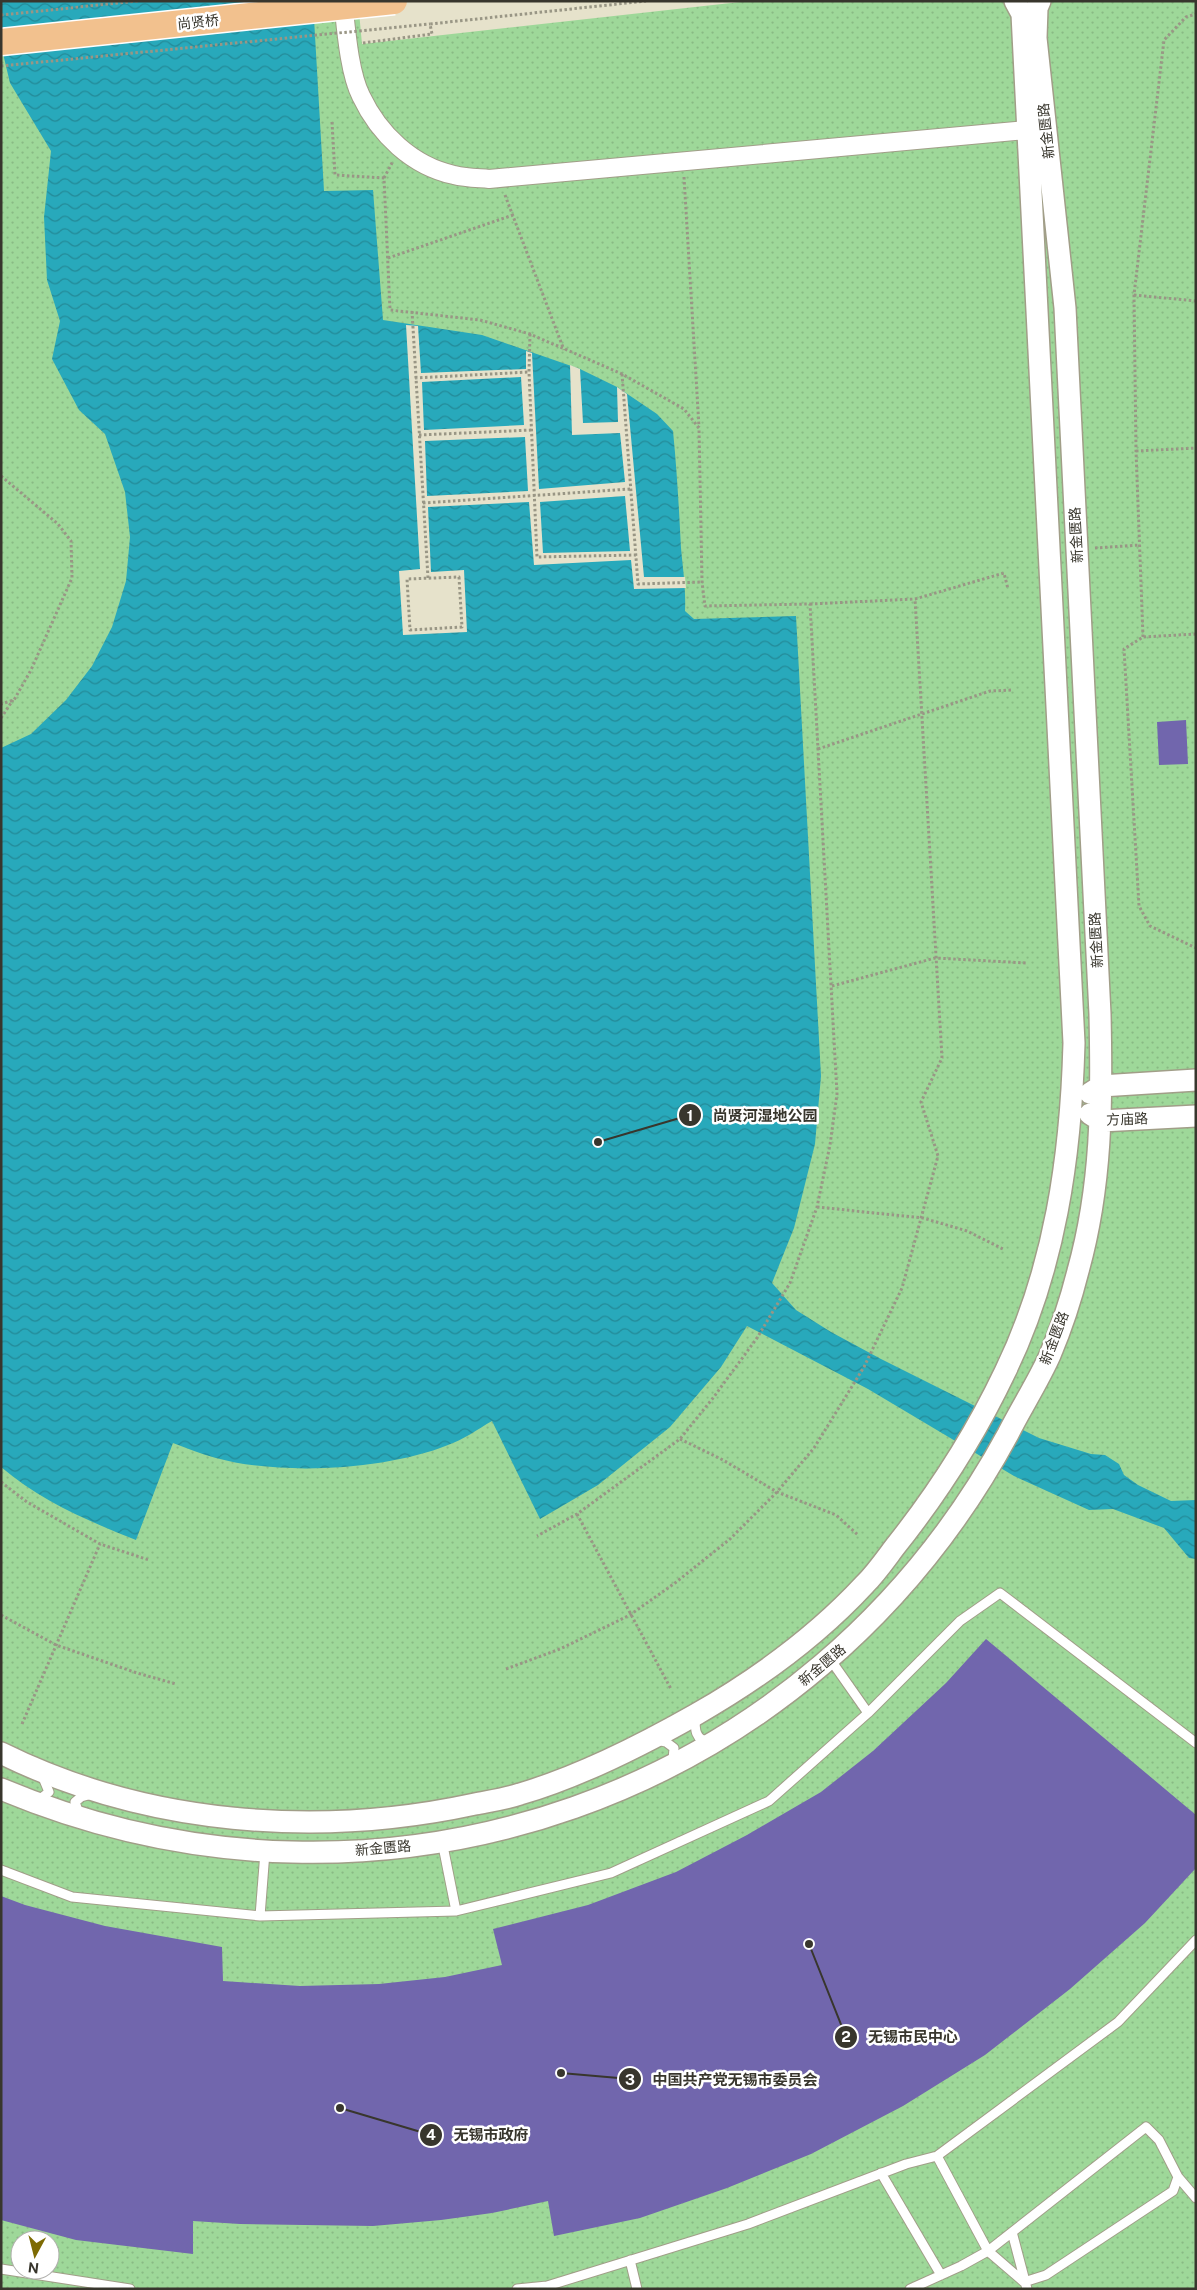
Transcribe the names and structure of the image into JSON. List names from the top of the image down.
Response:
{
  "streets": {
    "main road": ["尚贤桥"],
    "street": ["新金匮路", "方庙路"]
  },
  "crossings": [
    ["新金匮路", "方庙路"]
  ],
  "places": [
    "尚贤河湿地公园",
    "无锡市民中心",
    "中国共产党无锡市委员会",
    "无锡市政府"
  ],
  "north": "bottom"
}
